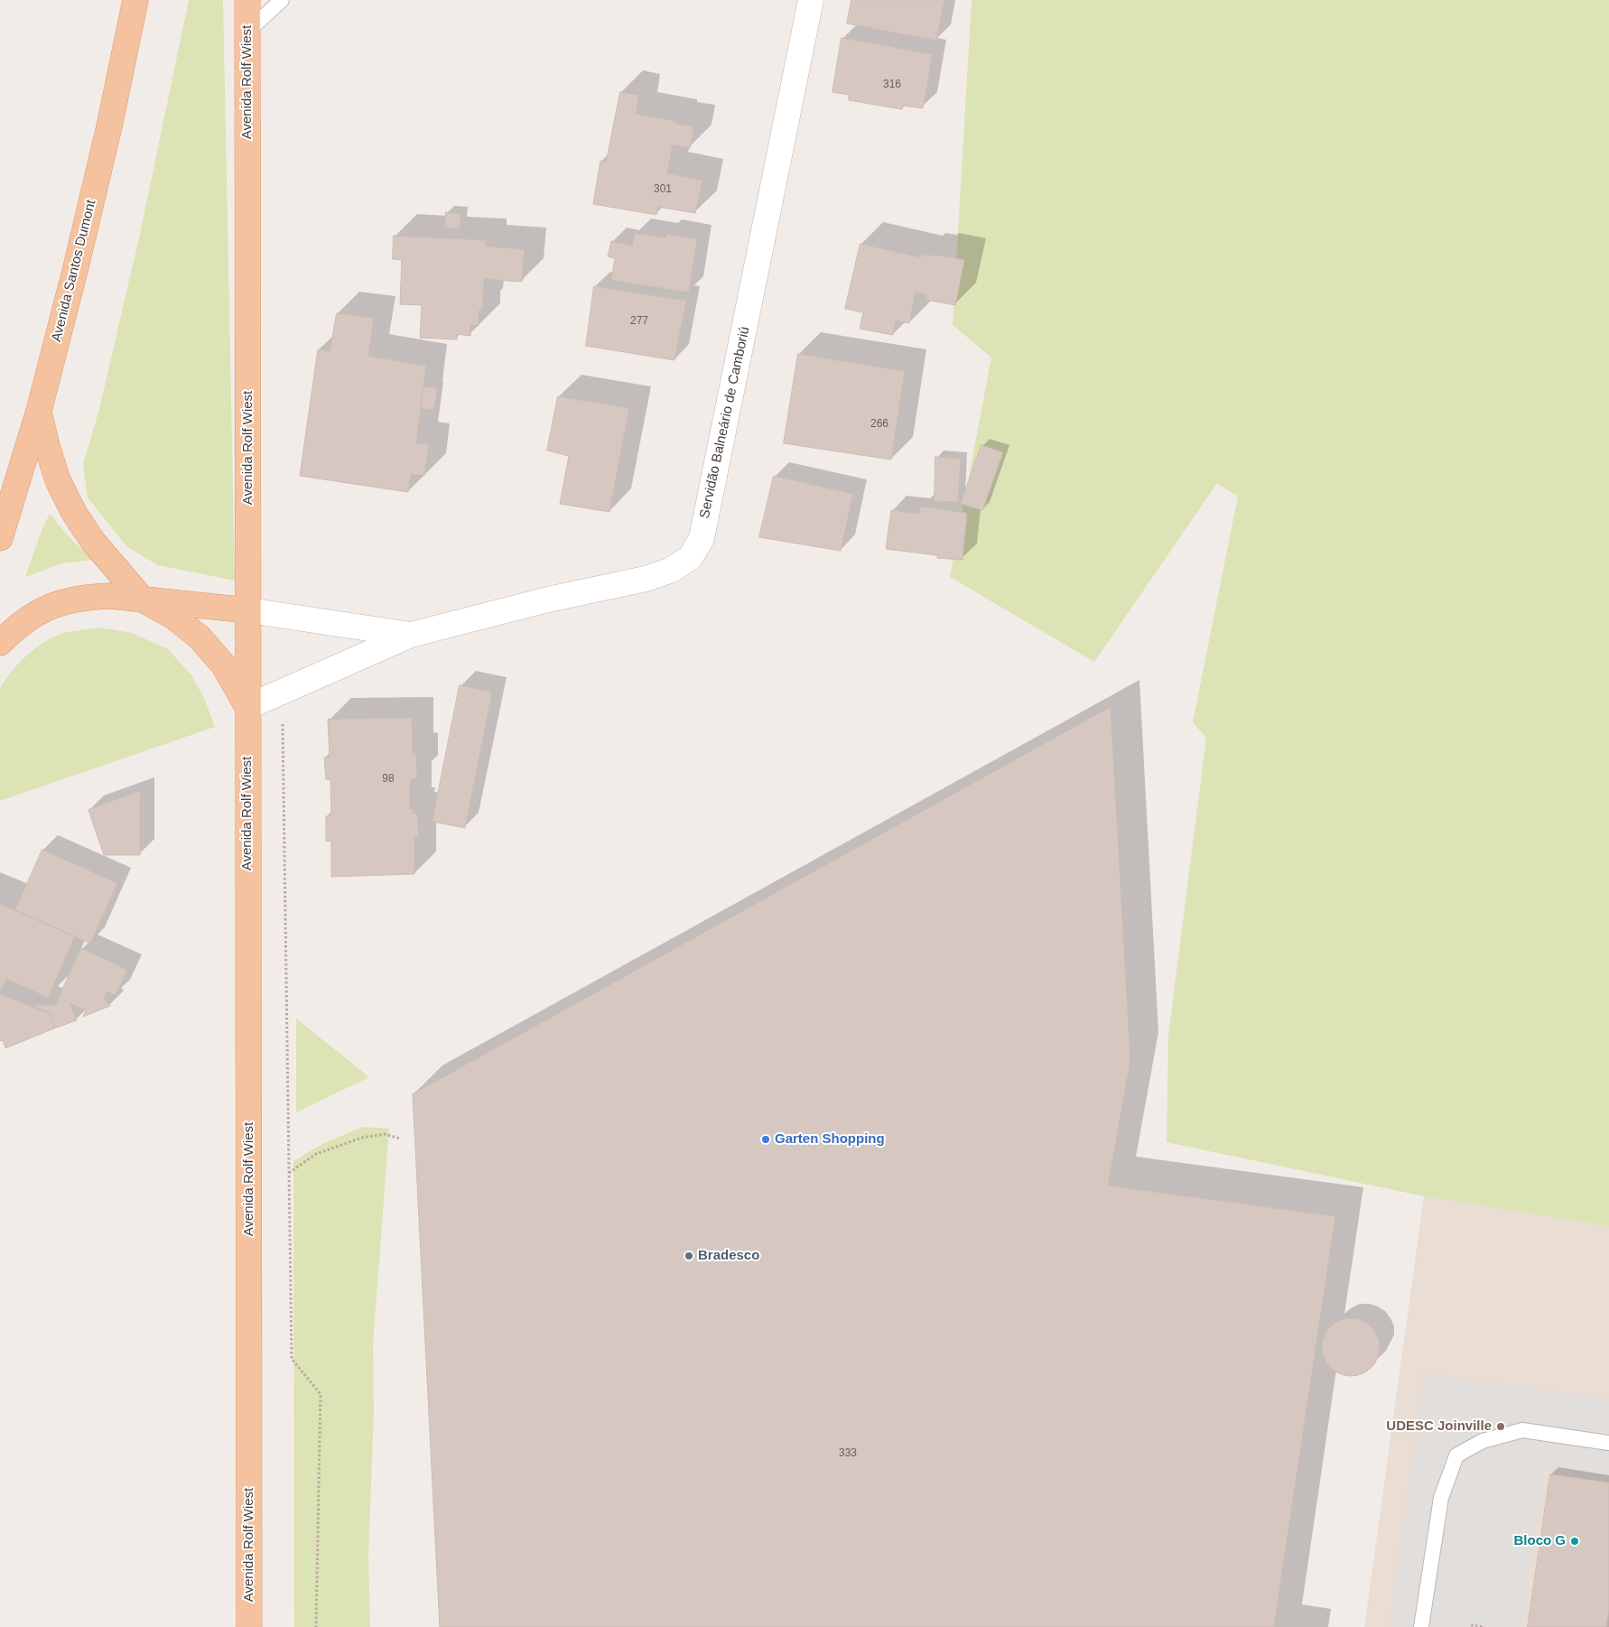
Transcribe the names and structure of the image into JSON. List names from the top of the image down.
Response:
{
  "streets": {
    "main road": ["Avenida Rolf Wiest", "Avenida Santos Dumont"],
    "street": ["Servidão Balneário de Camboriú"]
  },
  "crossings": [
    ["Avenida Rolf Wiest", "Servidão Balneário de Camboriú"]
  ],
  "places": [
    "Garten Shopping",
    "Bradesco",
    "UDESC Joinville",
    "Bloco G"
  ],
  "house_numbers": [
    "316",
    "301",
    "277",
    "266",
    "98",
    "333"
  ]
}
